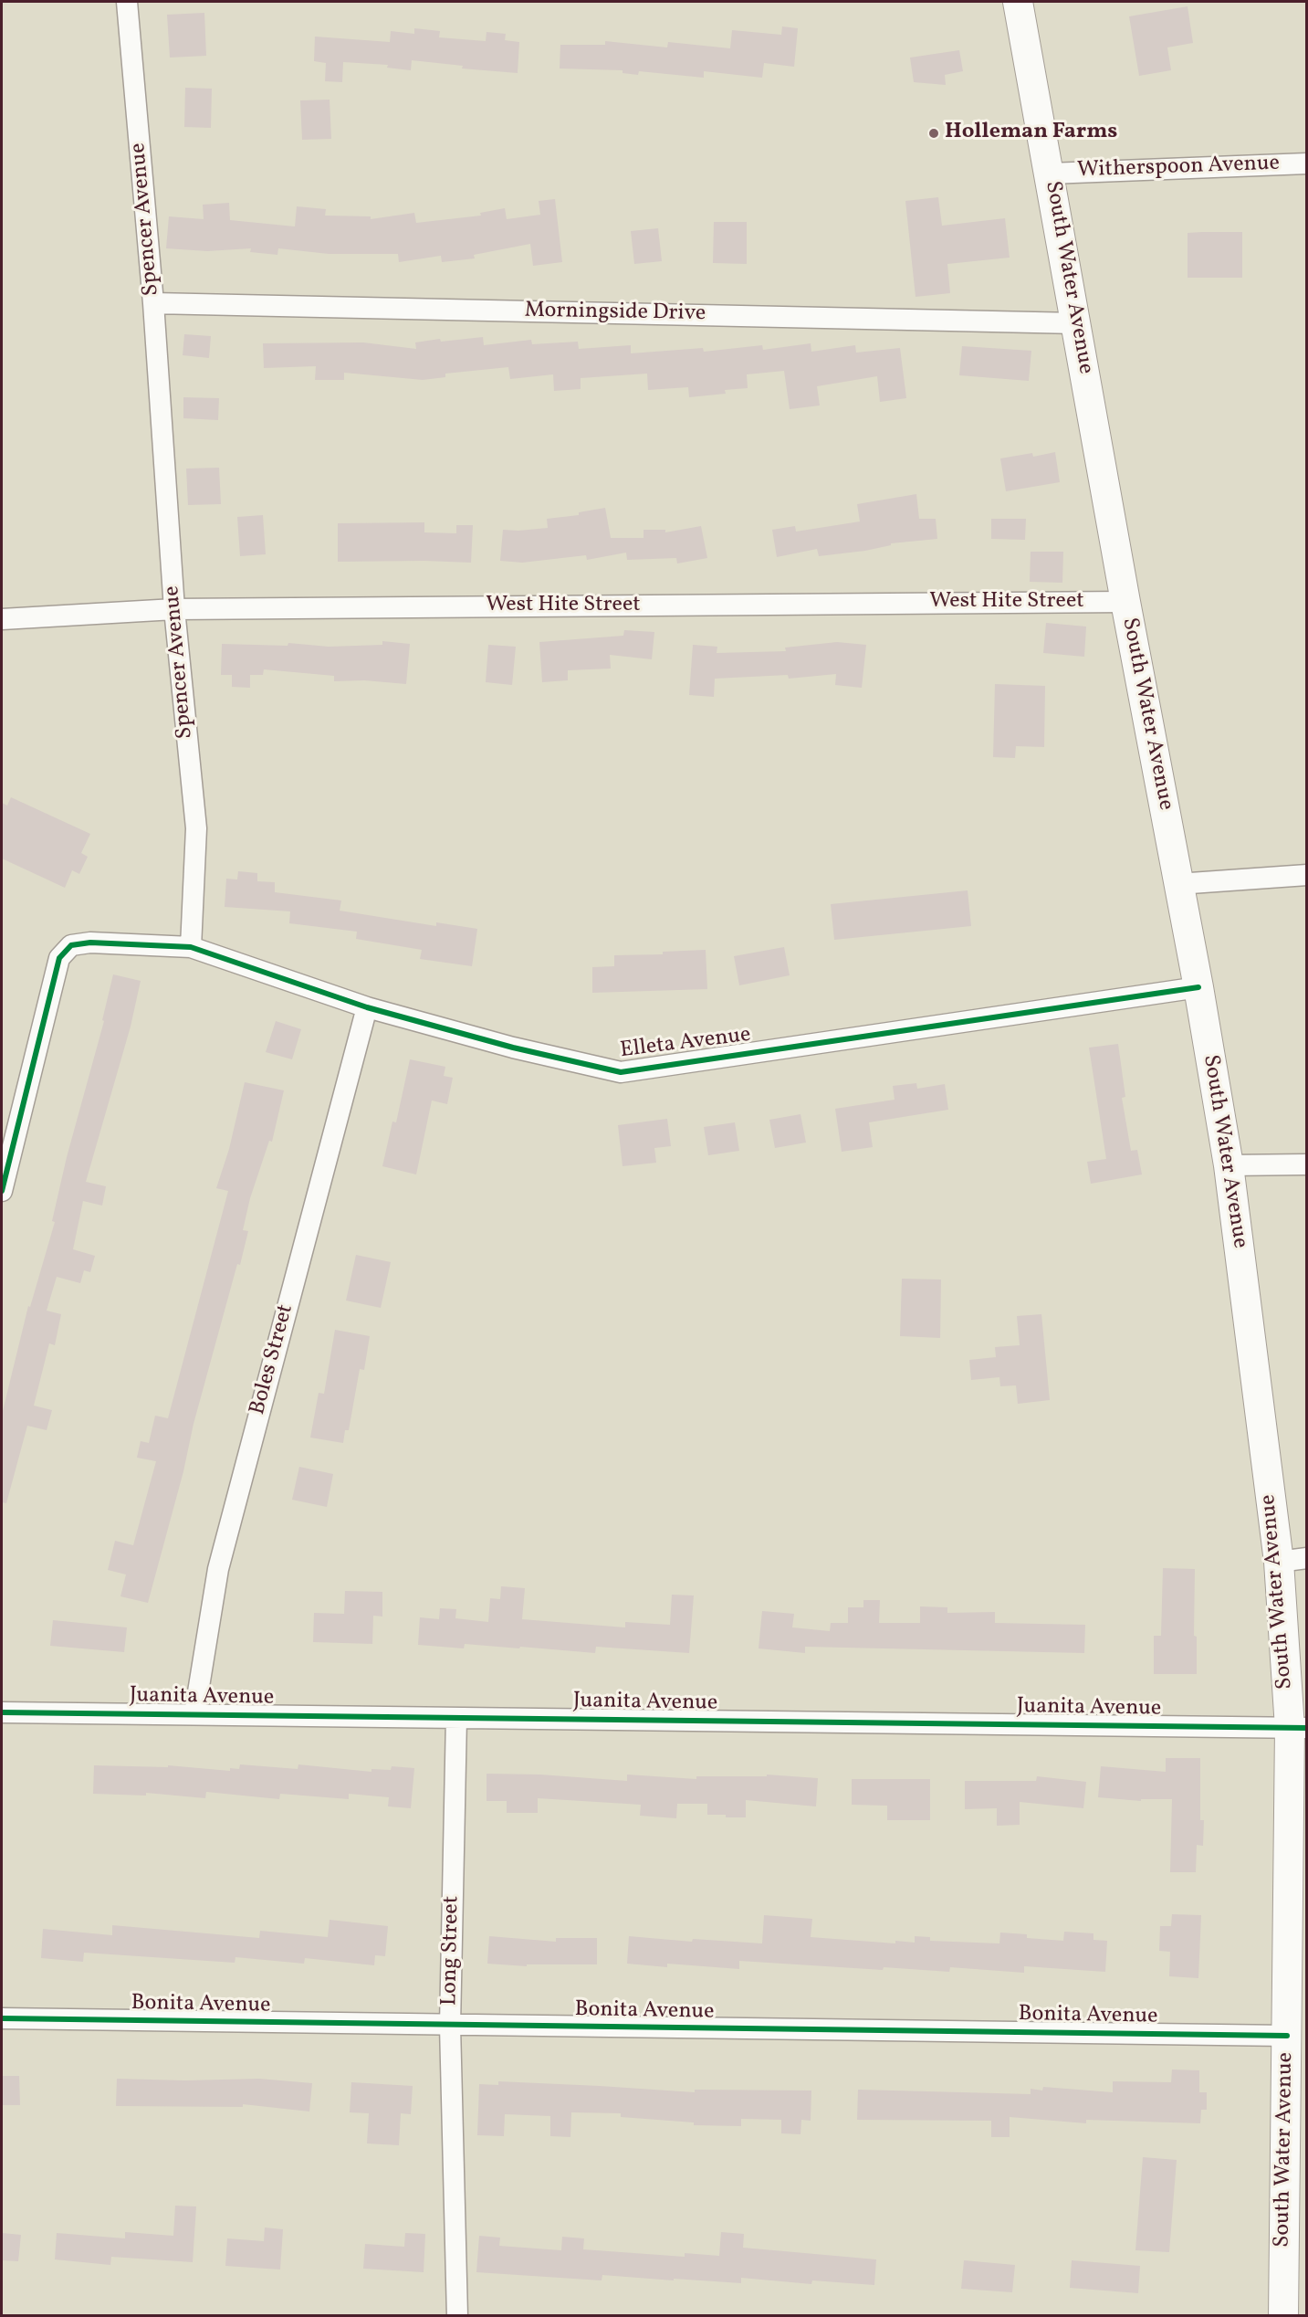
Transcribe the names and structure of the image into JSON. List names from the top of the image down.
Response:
{
  "streets": {
    "main road": ["South Water Avenue"],
    "street": [
      "Witherspoon Avenue",
      "Spencer Avenue",
      "Morningside Drive",
      "West Hite Street",
      "Elleta Avenue",
      "Boles Street",
      "Juanita Avenue",
      "Long Street",
      "Bonita Avenue"
    ]
  },
  "crossings": [
    ["Witherspoon Avenue", "South Water Avenue"],
    ["Spencer Avenue", "Morningside Drive"],
    ["Spencer Avenue", "West Hite Street"],
    ["Spencer Avenue", "Elleta Avenue"],
    ["South Water Avenue", "Morningside Drive"],
    ["South Water Avenue", "West Hite Street"],
    ["South Water Avenue", "Elleta Avenue"],
    ["South Water Avenue", "Juanita Avenue"],
    ["South Water Avenue", "Bonita Avenue"],
    ["Elleta Avenue", "Boles Street"],
    ["Boles Street", "Juanita Avenue"],
    ["Juanita Avenue", "Long Street"],
    ["Long Street", "Bonita Avenue"]
  ],
  "places": ["Holleman Farms"]
}
